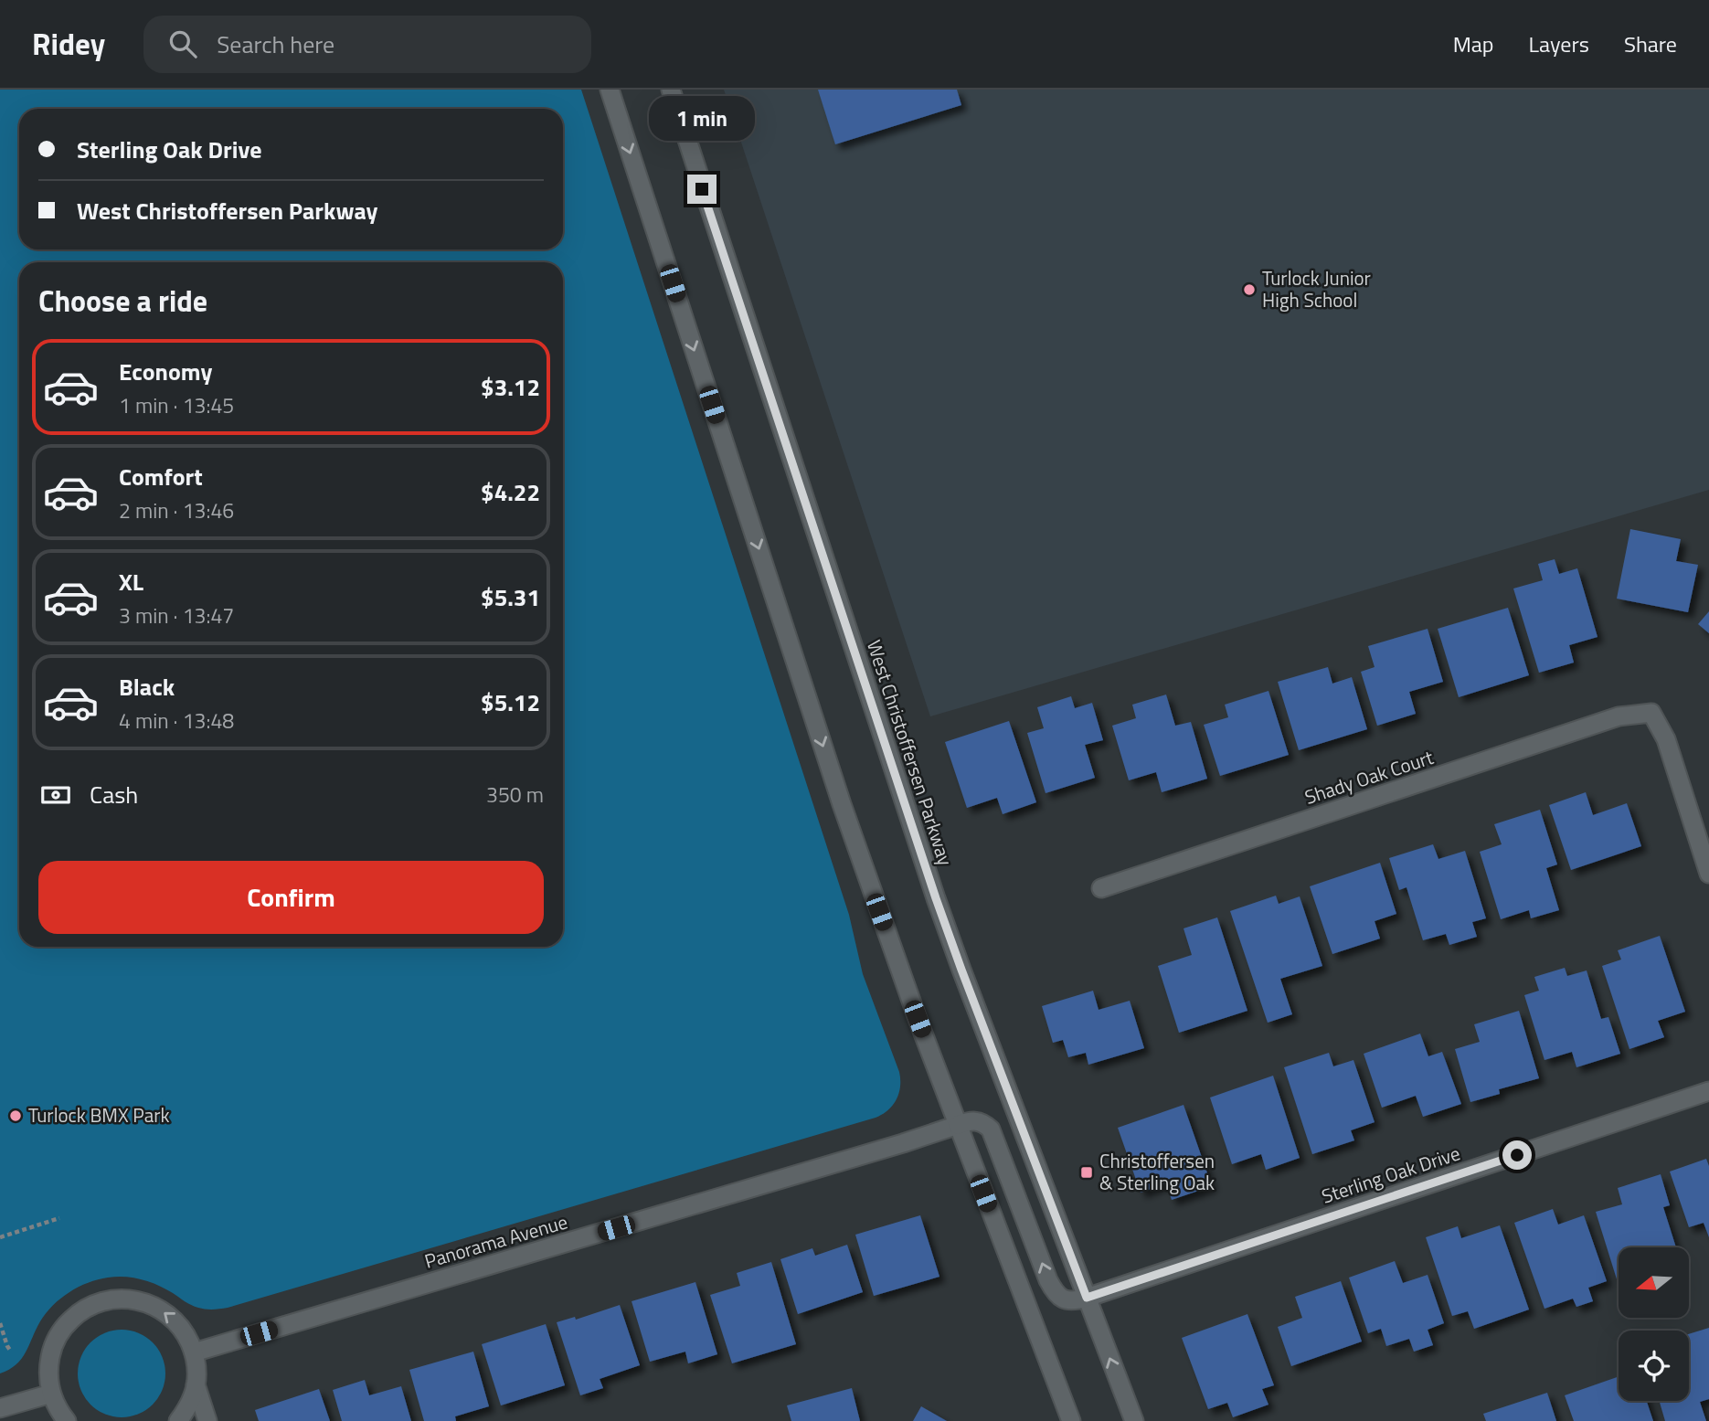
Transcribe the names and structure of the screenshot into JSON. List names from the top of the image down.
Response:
{
  "streets": {
    "street": [
      "West Christoffersen Parkway",
      "Shady Oak Court",
      "Sterling Oak Drive",
      "Panorama Avenue"
    ]
  },
  "crossings": [
    ["West Christoffersen Parkway", "Sterling Oak Drive"]
  ],
  "places": {
    "other": ["Turlock Junior High School", "Turlock BMX Park"],
    "transit": ["Christoffersen & Sterling Oak"]
  },
  "north": "left",
  "page": {
    "header": "Ridey",
    "search": "Search here",
    "nav": ["Map", "Layers", "Share"],
    "bubble": "1 min",
    "banner": ["Sterling Oak Drive", "West Christoffersen Parkway"],
    "heading": "Choose a ride",
    "list": [
      {
        "name": "Economy",
        "note": "1 min · 13:45",
        "value": "$3.12"
      },
      {
        "name": "Comfort",
        "note": "2 min · 13:46",
        "value": "$4.22"
      },
      {
        "name": "XL",
        "note": "3 min · 13:47",
        "value": "$5.31"
      },
      {
        "name": "Black",
        "note": "4 min · 13:48",
        "value": "$5.12"
      }
    ],
    "pay": ["Cash", "350 m"],
    "buttons": "Confirm"
  }
}
